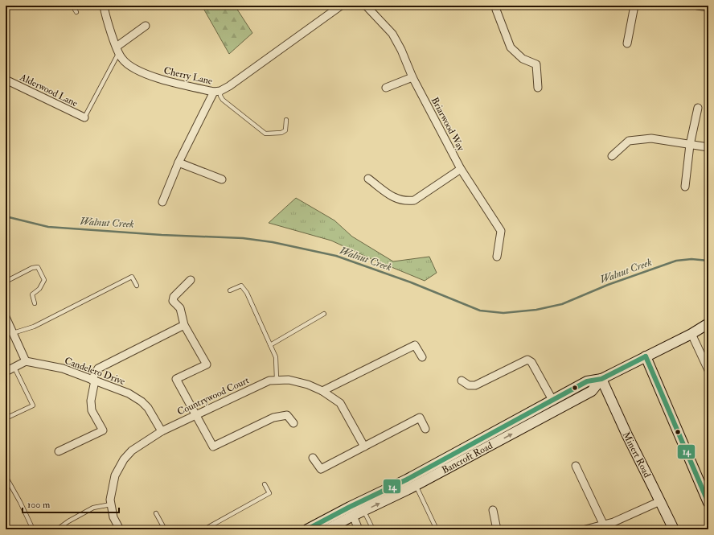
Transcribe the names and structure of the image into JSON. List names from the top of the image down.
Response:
{
  "streets": {
    "street": [
      "Cherry Lane",
      "Alderwood Lane",
      "Briarwood Way",
      "Candelero Drive",
      "Countrywood Court",
      "Minert Road",
      "Bancroft Road"
    ]
  },
  "crossings": [
    ["Candelero Drive", "Countrywood Court"],
    ["Minert Road", "Bancroft Road"]
  ],
  "water": ["Walnut Creek"],
  "lines": ["transit line 14"],
  "scale_bar": "100 m"
}
